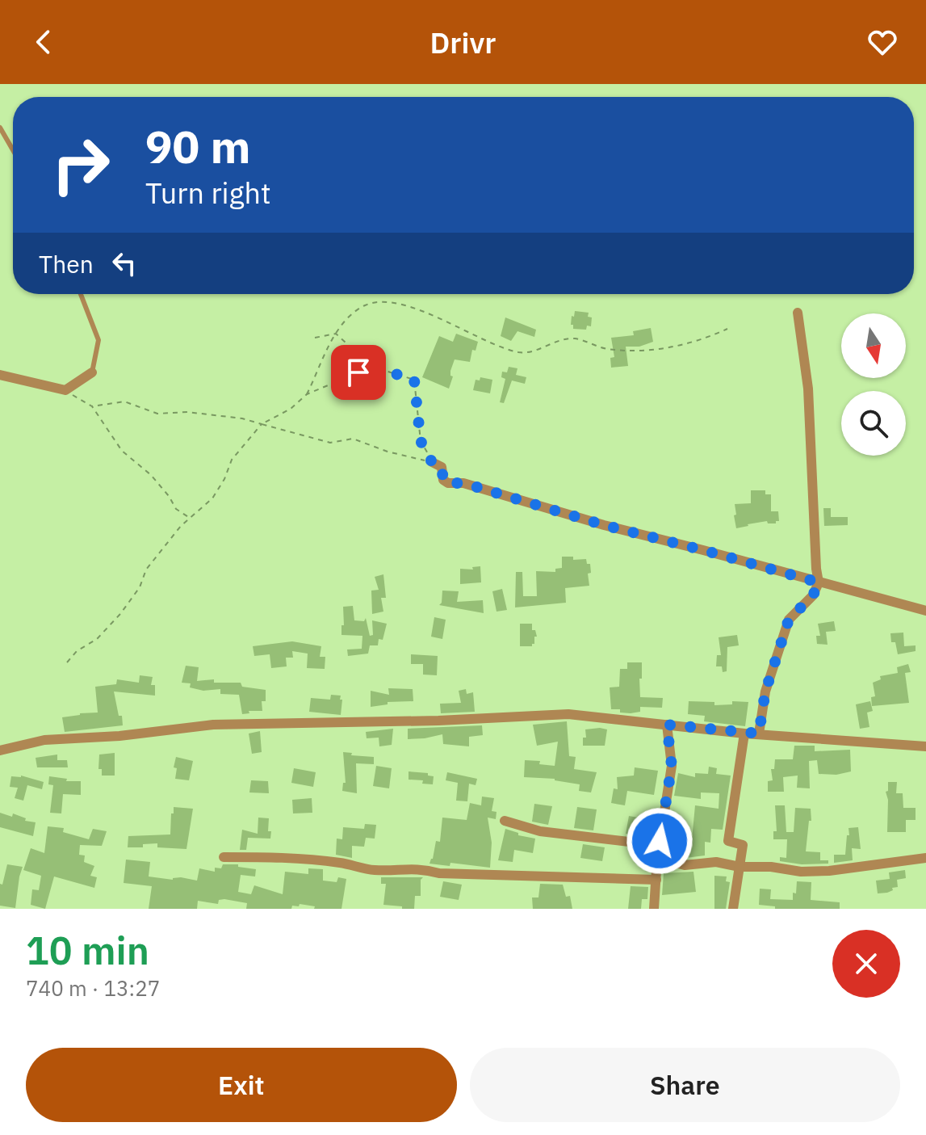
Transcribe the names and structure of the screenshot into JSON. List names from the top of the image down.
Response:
{
  "north": "bottom",
  "page": {
    "header": "Drivr",
    "turn": ["90 m", "Turn right"],
    "then": "Then",
    "heading": ["10 min", "740 m · 13:27"],
    "buttons": ["Exit", "Share"]
  }
}
